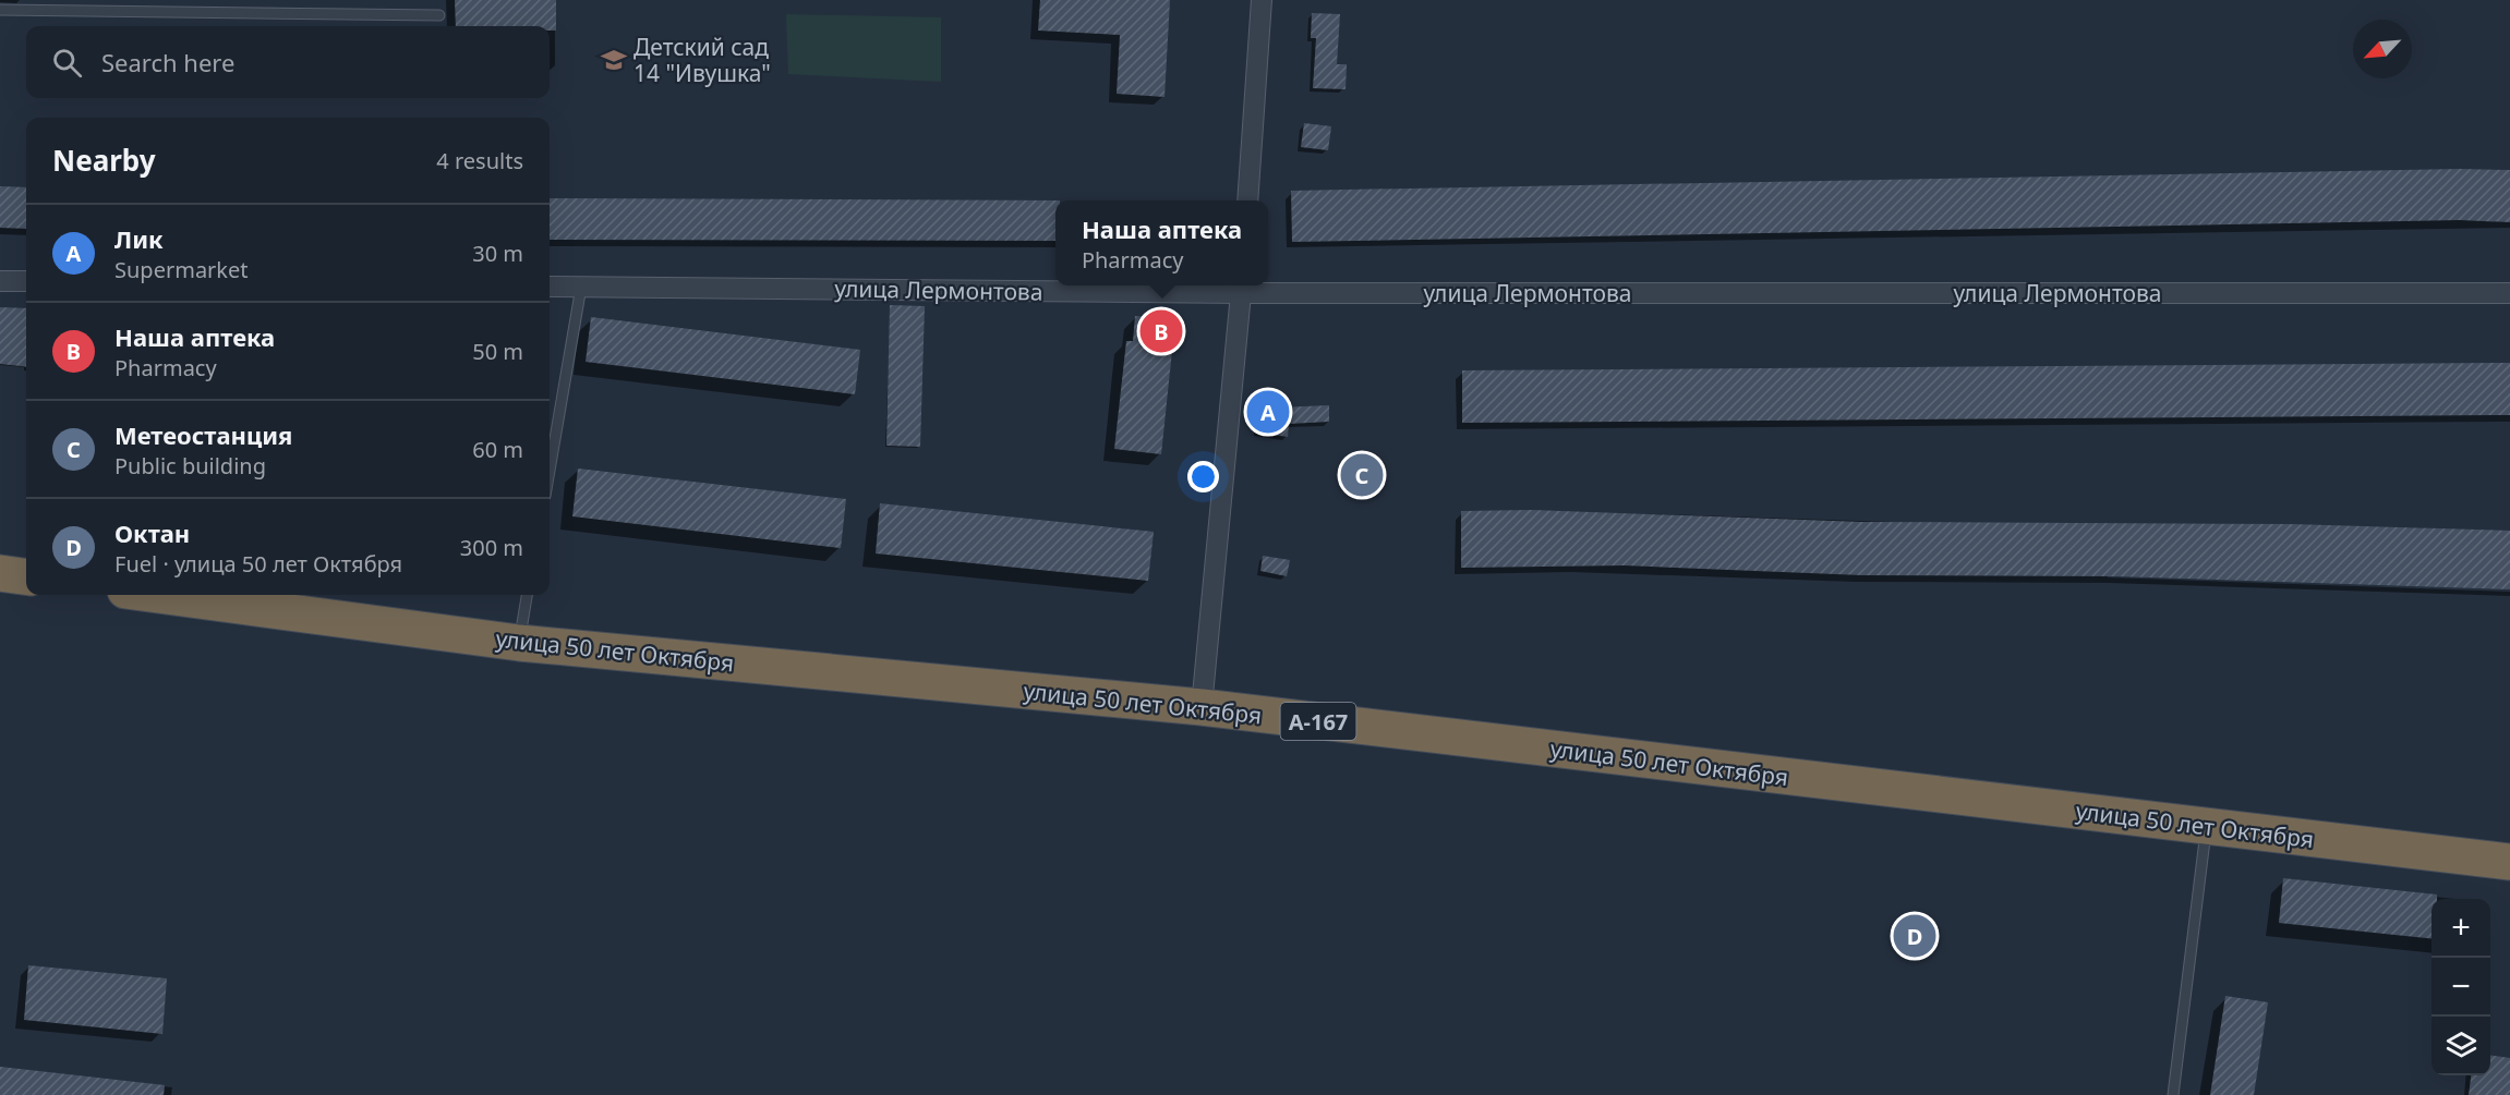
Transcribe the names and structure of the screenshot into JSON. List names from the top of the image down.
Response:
{
  "streets": {
    "highway": ["улица 50 лет Октября", "А-167"],
    "street": ["улица Лермонтова"]
  },
  "places": {
    "school or university": ["Детский сад 14 \"Ивушка\""]
  },
  "north": "bottom left",
  "page": {
    "search": "Search here",
    "heading": ["Nearby", "4 results"],
    "popup": ["Наша аптека", "Pharmacy"],
    "list": [
      {
        "mark": "A",
        "name": "Лик",
        "note": "Supermarket",
        "value": "30 m"
      },
      {
        "mark": "B",
        "name": "Наша аптека",
        "note": "Pharmacy",
        "value": "50 m"
      },
      {
        "mark": "C",
        "name": "Метеостанция",
        "note": "Public building",
        "value": "60 m"
      },
      {
        "mark": "D",
        "name": "Октан",
        "note": "Fuel · улица 50 лет Октября",
        "value": "300 m"
      }
    ],
    "pins": [
      "B",
      "A",
      "C",
      "D"
    ],
    "map_buttons": ["+", "−"]
  }
}
